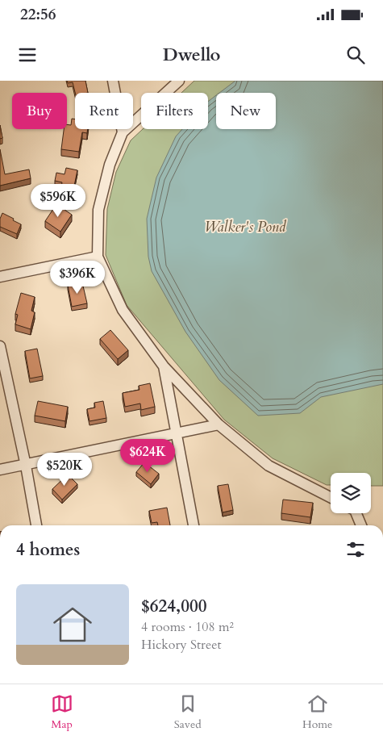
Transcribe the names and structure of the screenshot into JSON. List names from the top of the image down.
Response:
{
  "parks": ["Walker's Pond"],
  "page": {
    "status": "22:56",
    "header": "Dwello",
    "chip": [
      "Buy",
      "Rent",
      "Filters",
      "New"
    ],
    "price": [
      "$596K",
      "$396K",
      "$624K",
      "$520K"
    ],
    "heading": "4 homes",
    "list": [
      {
        "name": "$624,000",
        "note": "4 rooms · 108 m² · Hickory Street"
      }
    ],
    "tabs": ["Map", "Saved", "Home"]
  }
}
